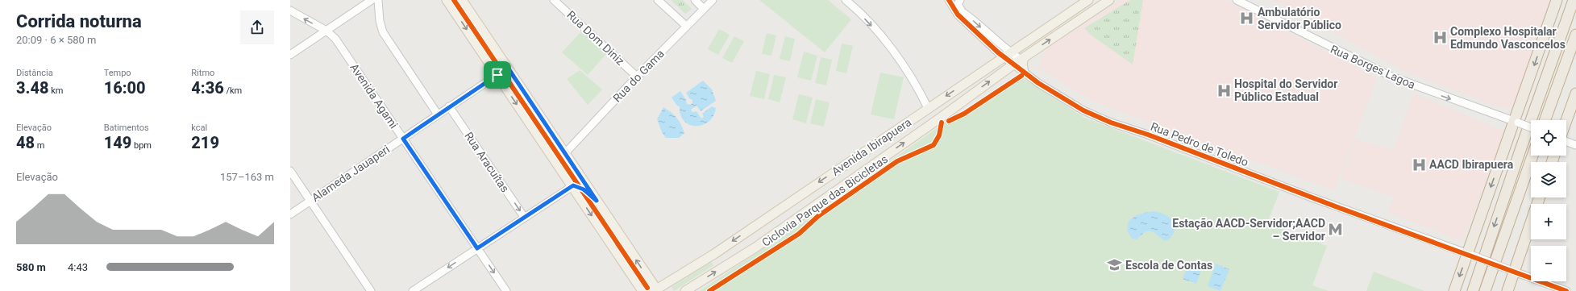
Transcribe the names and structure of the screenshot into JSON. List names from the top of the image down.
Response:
{
  "streets": {
    "main road": ["Avenida Ibirapuera"],
    "street": [
      "Rua Dom Diniz",
      "Rua Borges Lagoa",
      "Rua do Gama",
      "Avenida Agami",
      "Rua Pedro de Toledo",
      "Rua Aracuítas",
      "Alameda Jauaperi"
    ],
    "cycle path": ["Ciclovia Parque das Bicicletas"]
  },
  "crossings": [
    ["Rua Dom Diniz", "Rua do Gama"],
    ["Avenida Agami", "Alameda Jauaperi"],
    ["Rua Aracuítas", "Alameda Jauaperi"]
  ],
  "one_way": ["Rua Borges Lagoa", "Rua Aracuítas"],
  "places": {
    "hospital": [
      "Ambulatório Servidor Público",
      "Complexo Hospitalar Edmundo Vasconcelos",
      "Hospital do Servidor Público Estadual",
      "AACD Ibirapuera"
    ],
    "metro station": ["Estação AACD-Servidor;AACD – Servidor"],
    "school or university": ["Escola de Contas"]
  },
  "page": {
    "heading": ["Corrida noturna", "20:09 · 6 × 580 m"],
    "stats": [
      ["Distância", "3.48 km"],
      ["Tempo", "16:00"],
      ["Ritmo", "4:36 /km"],
      ["Elevação", "48 m"],
      ["Batimentos", "149 bpm"],
      ["kcal", "219"]
    ],
    "map_buttons": ["+", "−"],
    "chart": ["Elevação", "157–163 m"],
    "list": [
      {
        "name": "580 m",
        "note": "4:43"
      }
    ]
  }
}
